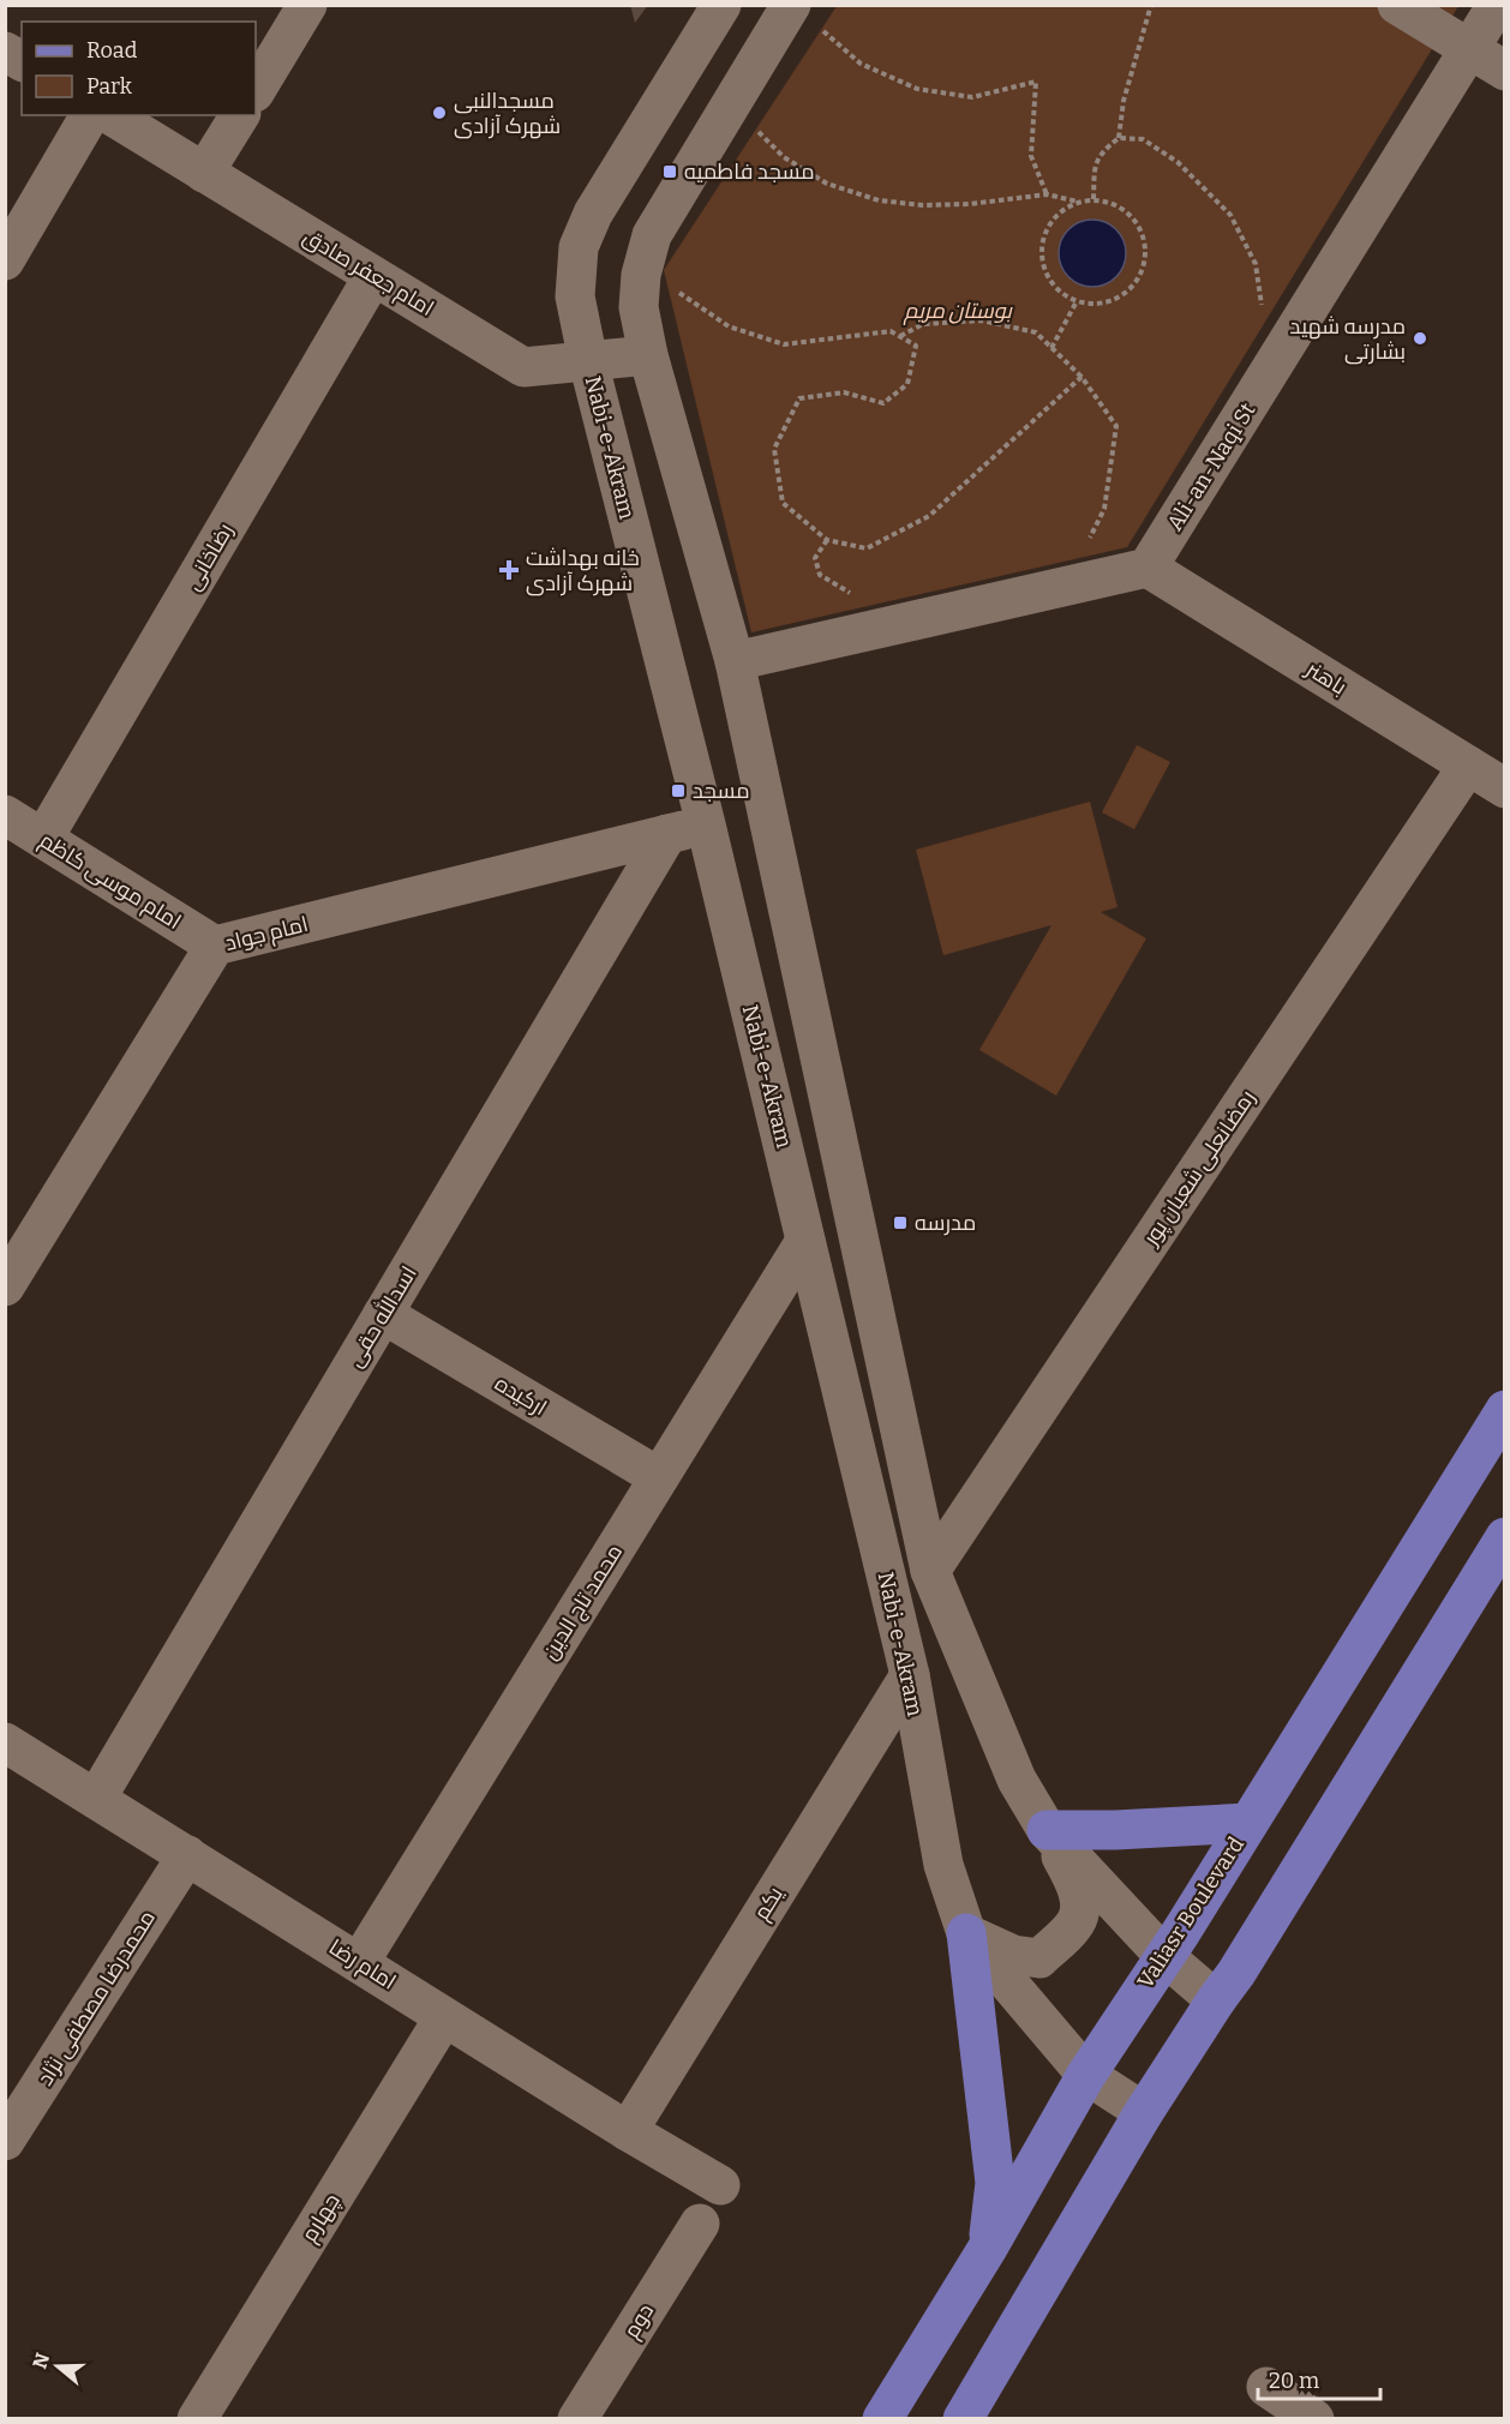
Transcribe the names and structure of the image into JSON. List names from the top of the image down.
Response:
{
  "streets": {
    "main road": ["Valiasr Boulevard"],
    "street": [
      "امام جعفر صادق",
      "Nabi-e-Akram",
      "Ali-an-Naqi St",
      "رضاخانی",
      "باهنر",
      "امام موسی کاظم",
      "امام جواد",
      "رمضانعلی شعبان پور",
      "اسدالله حقی",
      "ارکیده",
      "محمد تاج الدین",
      "یکم",
      "امام رضا",
      "محمدرضا مصطفی نژاد",
      "چهارم",
      "دوم"
    ]
  },
  "crossings": [
    ["امام جعفر صادق", "Nabi-e-Akram"],
    ["امام جعفر صادق", "رضاخانی"],
    ["Nabi-e-Akram", "امام جواد"],
    ["Nabi-e-Akram", "رمضانعلی شعبان پور"],
    ["Nabi-e-Akram", "محمد تاج الدین"],
    ["Nabi-e-Akram", "یکم"],
    ["Nabi-e-Akram", "Valiasr Boulevard"],
    ["Ali-an-Naqi St", "باهنر"],
    ["رضاخانی", "امام موسی کاظم"],
    ["باهنر", "رمضانعلی شعبان پور"],
    ["امام موسی کاظم", "امام جواد"],
    ["امام جواد", "اسدالله حقی"],
    ["اسدالله حقی", "ارکیده"],
    ["اسدالله حقی", "امام رضا"],
    ["ارکیده", "محمد تاج الدین"],
    ["محمد تاج الدین", "امام رضا"],
    ["یکم", "امام رضا"],
    ["امام رضا", "محمدرضا مصطفی نژاد"],
    ["امام رضا", "چهارم"]
  ],
  "parks": ["بوستان مریم"],
  "places": {
    "other": ["مسجدالنبی شهرک آزادی", "مدرسه شهید بشارتی"],
    "transit": ["مسجد فاطمیه", "مسجد", "مدرسه"],
    "health": ["خانه بهداشت شهرک آزادی"]
  },
  "legend": ["Road", "Park"],
  "scale_bar": "20 m",
  "north": "left"
}
